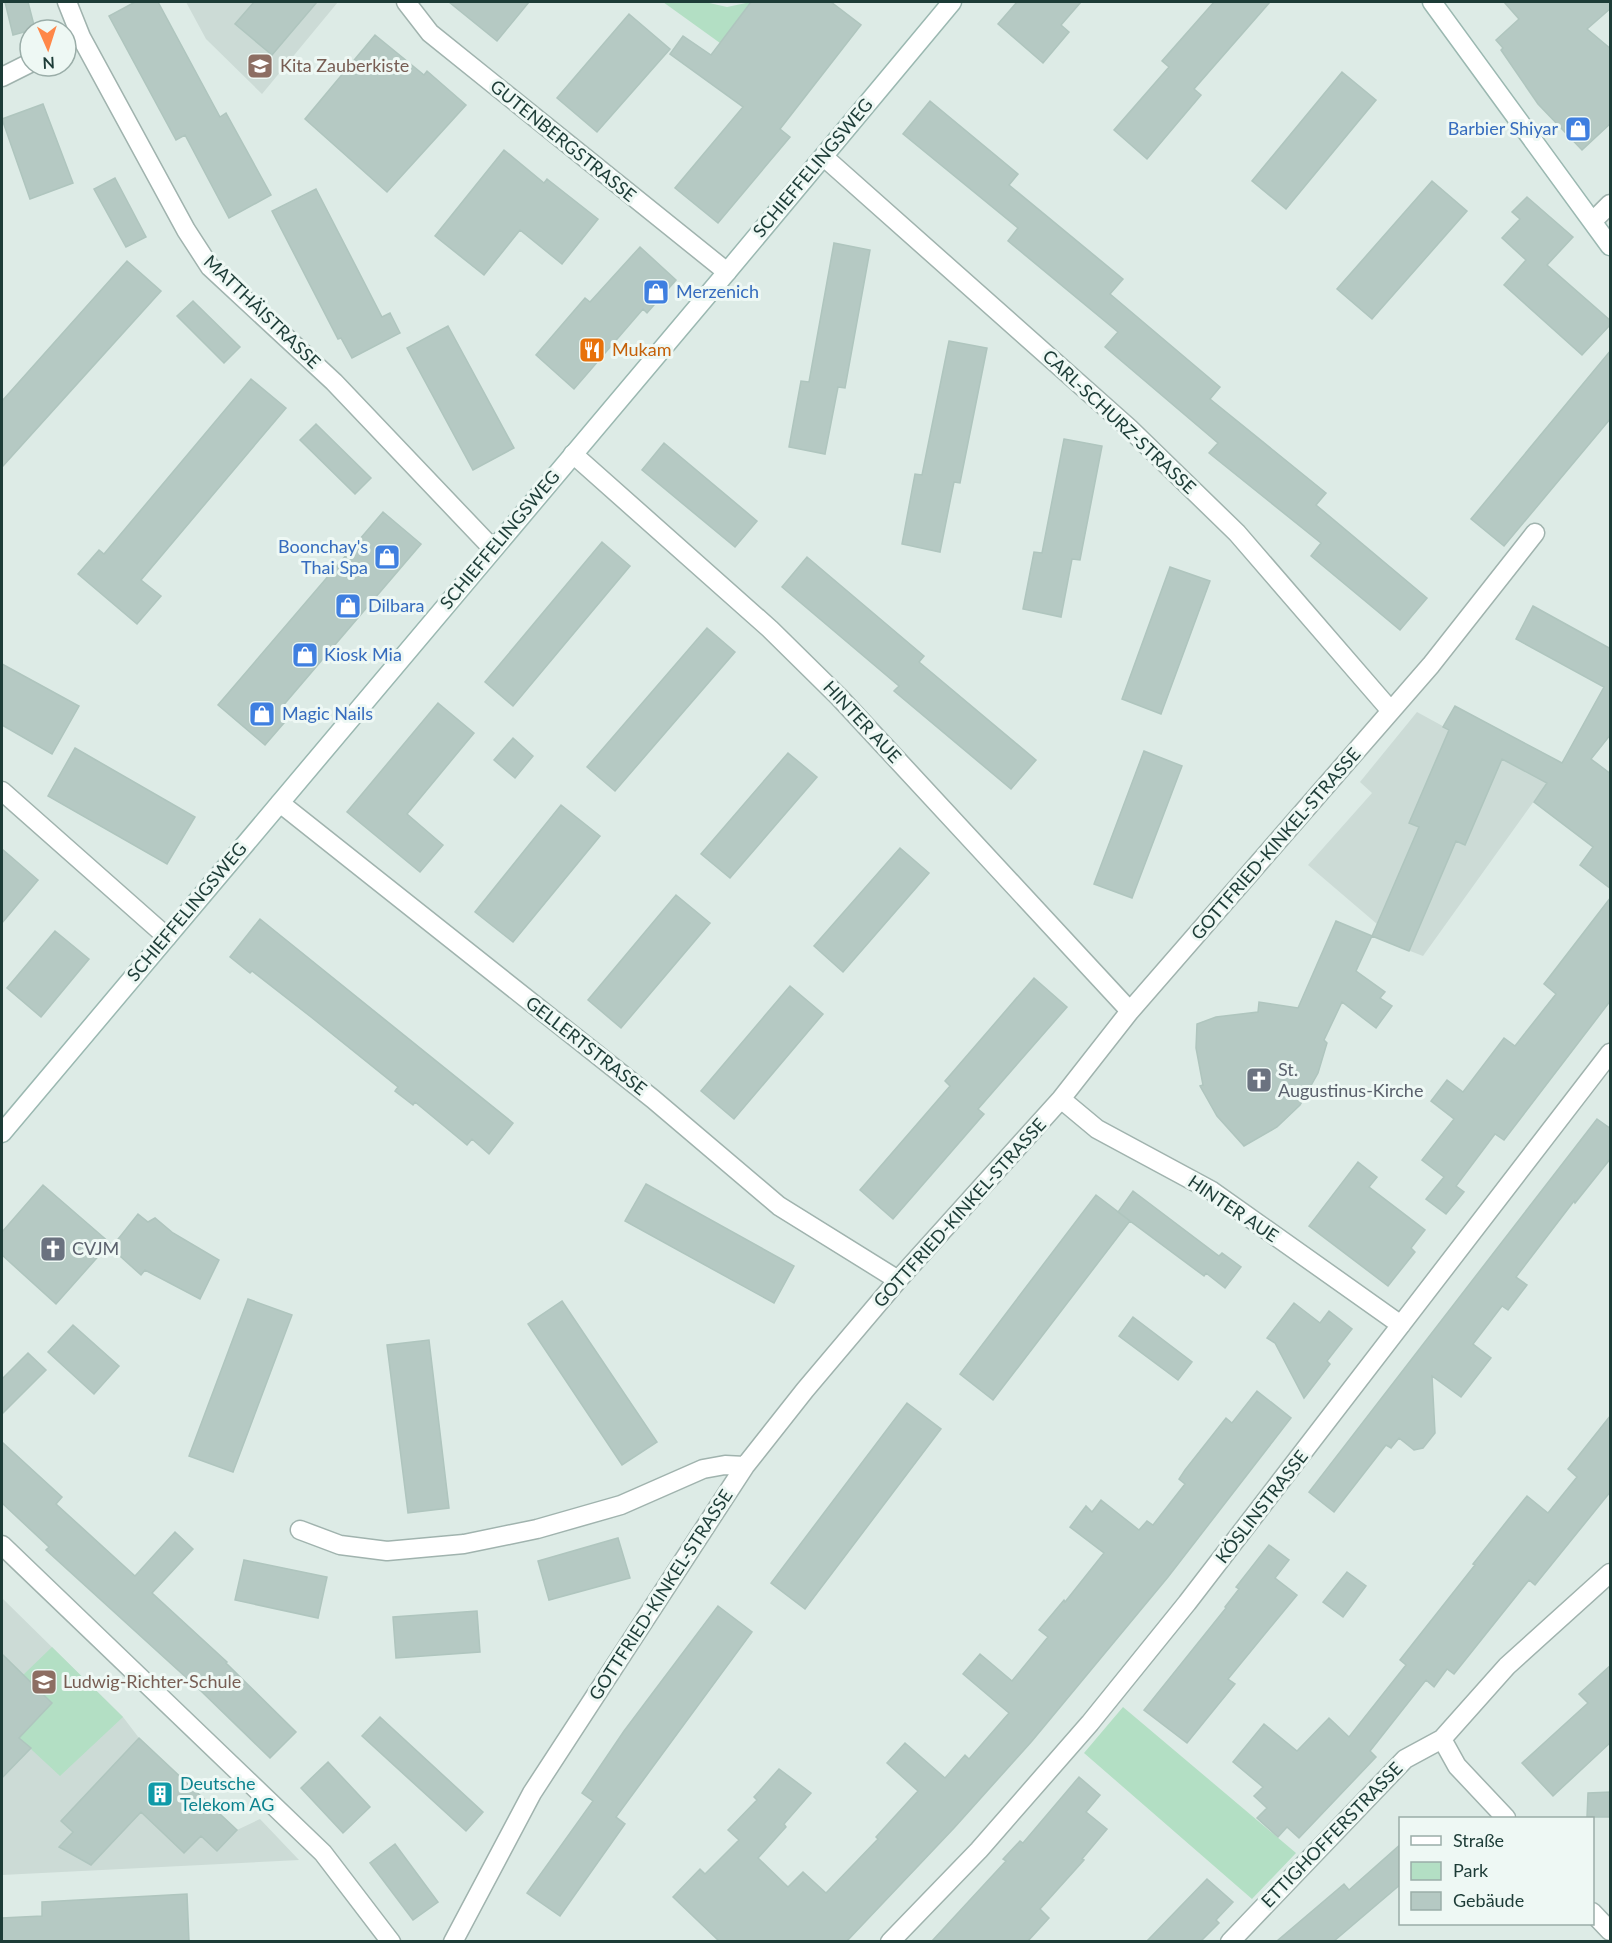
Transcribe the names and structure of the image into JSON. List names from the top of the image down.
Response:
{
  "streets": {
    "street": [
      "GUTENBERGSTRASSE",
      "SCHIEFFELINGSWEG",
      "MATTHÄISTRASSE",
      "CARL-SCHURZ-STRASSE",
      "HINTER AUE",
      "GOTTFRIED-KINKEL-STRASSE",
      "GELLERTSTRASSE",
      "KÖSLINSTRASSE",
      "ETTIGHOFFERSTRASSE"
    ]
  },
  "crossings": [
    ["GUTENBERGSTRASSE", "SCHIEFFELINGSWEG"],
    ["SCHIEFFELINGSWEG", "MATTHÄISTRASSE"],
    ["SCHIEFFELINGSWEG", "CARL-SCHURZ-STRASSE"],
    ["SCHIEFFELINGSWEG", "HINTER AUE"],
    ["SCHIEFFELINGSWEG", "GELLERTSTRASSE"],
    ["CARL-SCHURZ-STRASSE", "GOTTFRIED-KINKEL-STRASSE"],
    ["HINTER AUE", "GOTTFRIED-KINKEL-STRASSE"],
    ["HINTER AUE", "KÖSLINSTRASSE"],
    ["GOTTFRIED-KINKEL-STRASSE", "GELLERTSTRASSE"]
  ],
  "places": {
    "school or university": ["Kita Zauberkiste", "Ludwig-Richter-Schule"],
    "shop": [
      "Barbier Shiyar",
      "Merzenich",
      "Boonchay's Thai Spa",
      "Dilbara",
      "Kiosk Mia",
      "Magic Nails"
    ],
    "restaurant": ["Mukam"],
    "church": ["St. Augustinus-Kirche", "CVJM"],
    "building": ["Deutsche Telekom AG"]
  },
  "legend": ["Straße", "Park", "Gebäude"],
  "north": "bottom"
}
